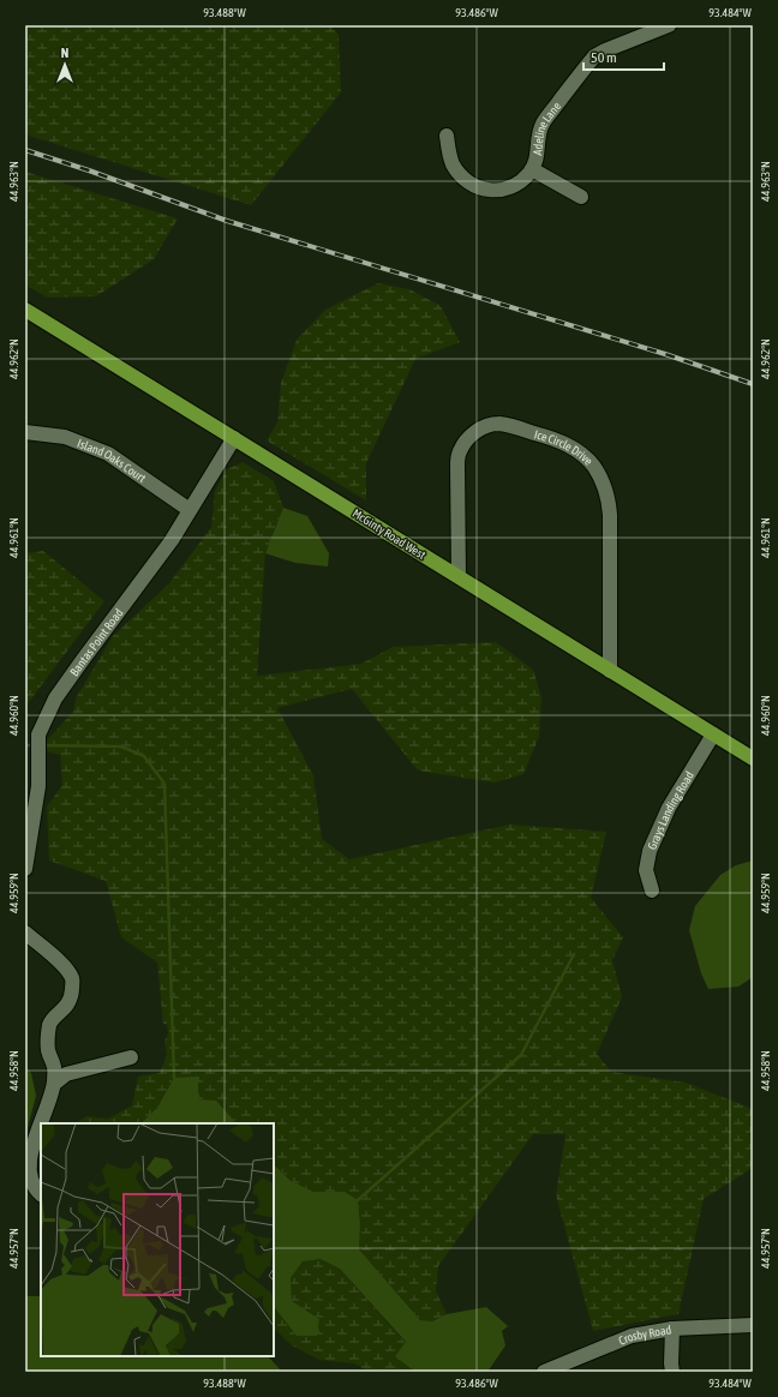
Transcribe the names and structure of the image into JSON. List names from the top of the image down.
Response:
{
  "streets": {
    "main road": ["McGinty Road West"],
    "street": [
      "Adeline Lane",
      "Ice Circle Drive",
      "Island Oaks Court",
      "Bantas Point Road",
      "Grays Landing Road",
      "Crosby Road"
    ]
  },
  "crossings": [
    ["Ice Circle Drive", "McGinty Road West"],
    ["Island Oaks Court", "Bantas Point Road"],
    ["McGinty Road West", "Bantas Point Road"],
    ["McGinty Road West", "Grays Landing Road"]
  ],
  "scale_bar": "50 m",
  "north": "top",
  "coordinates": [
    "93.488°W",
    "93.486°W",
    "93.484°W",
    "44.963°N",
    "44.962°N",
    "44.961°N",
    "44.960°N",
    "44.959°N",
    "44.958°N",
    "44.957°N"
  ]
}
